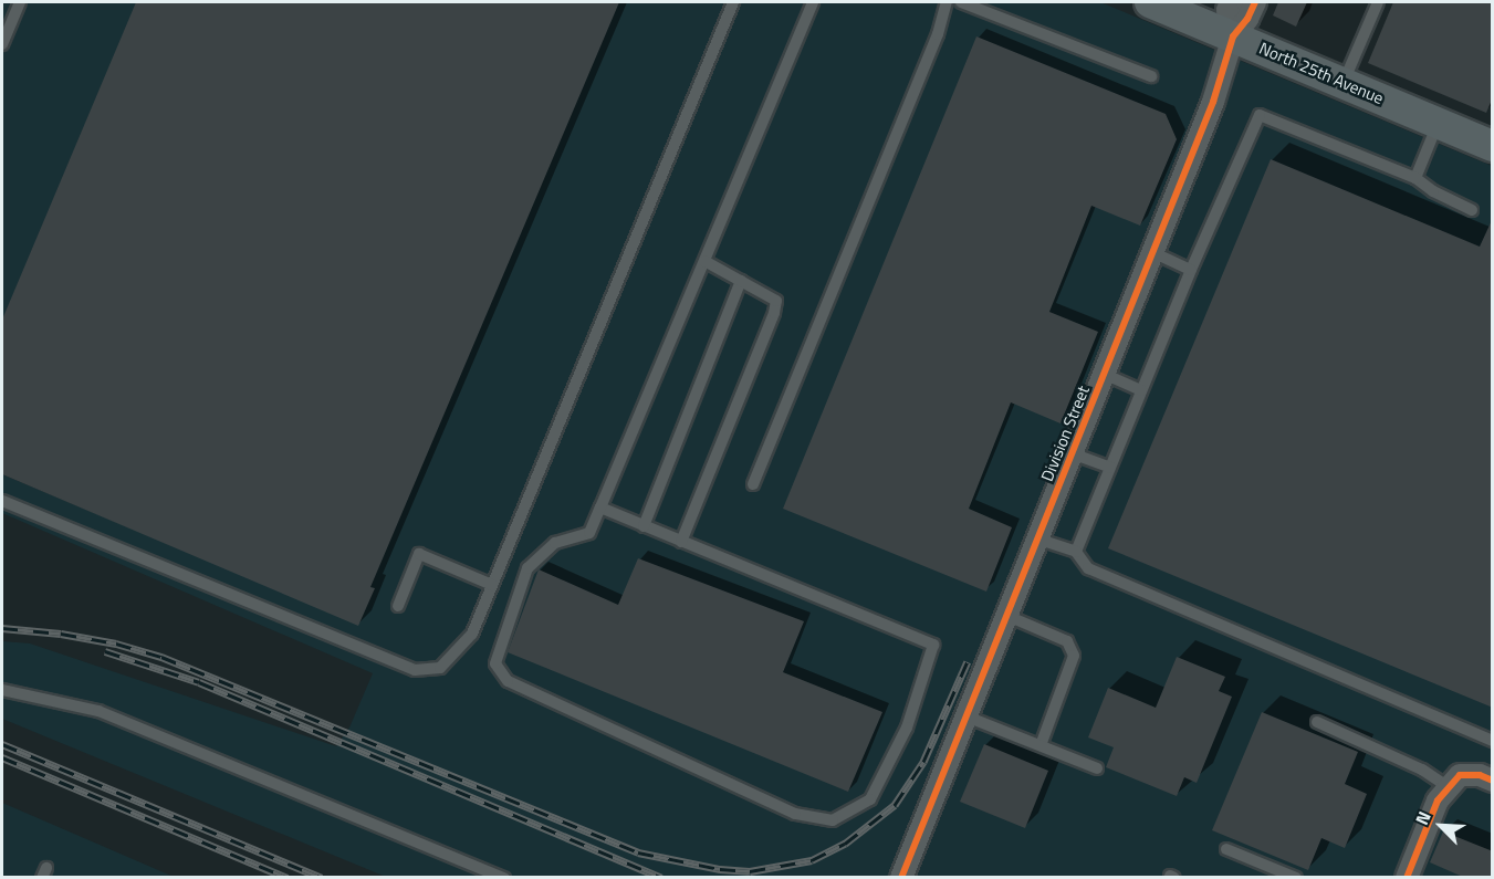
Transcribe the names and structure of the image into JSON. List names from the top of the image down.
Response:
{
  "streets": {
    "main road": ["North 25th Avenue"],
    "street": ["Division Street"]
  },
  "crossings": [
    ["North 25th Avenue", "Division Street"]
  ],
  "north": "top left"
}
